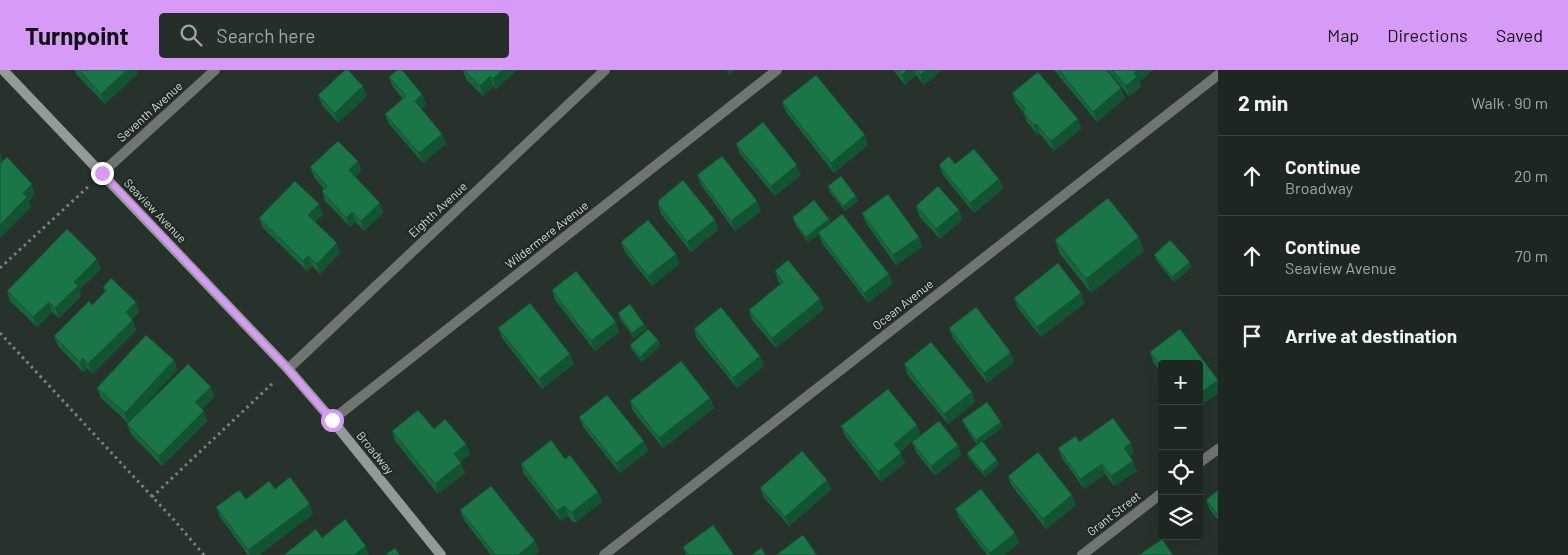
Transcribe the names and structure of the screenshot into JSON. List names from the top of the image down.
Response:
{
  "streets": {
    "street": [
      "Seventh Avenue",
      "Eighth Avenue",
      "Seaview Avenue",
      "Wildermere Avenue",
      "Ocean Avenue",
      "Broadway",
      "Grant Street"
    ]
  },
  "crossings": [
    ["Seventh Avenue", "Seaview Avenue"],
    ["Eighth Avenue", "Seaview Avenue"],
    ["Eighth Avenue", "Broadway"],
    ["Seaview Avenue", "Broadway"],
    ["Wildermere Avenue", "Broadway"]
  ],
  "page": {
    "header": "Turnpoint",
    "search": "Search here",
    "nav": ["Map", "Directions", "Saved"],
    "heading": ["2 min", "Walk · 90 m"],
    "list": [
      ["Continue", "Broadway", "20 m"],
      ["Continue", "Seaview Avenue", "70 m"],
      "Arrive at destination"
    ],
    "map_buttons": ["+", "−"]
  }
}
